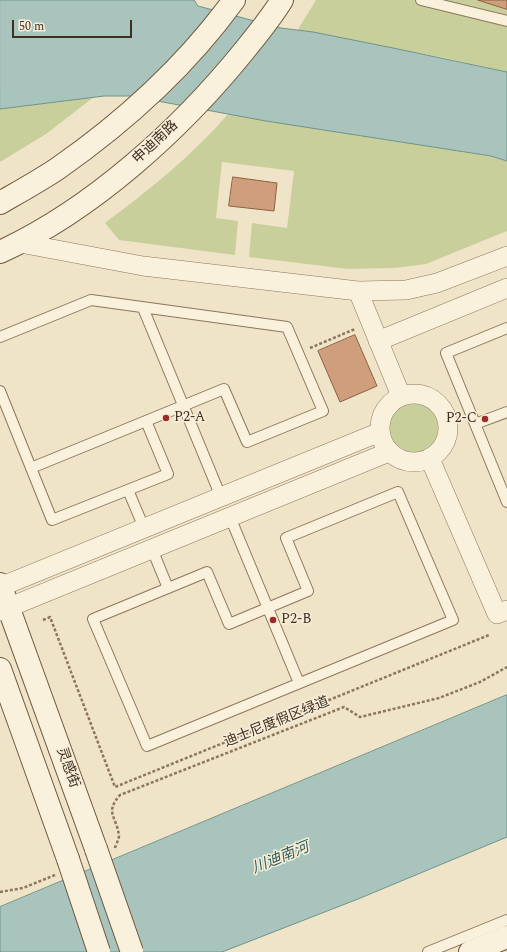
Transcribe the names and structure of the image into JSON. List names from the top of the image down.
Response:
{
  "streets": {
    "street": ["申迪南路", "灵感街"],
    "path": ["迪士尼度假区绿道"]
  },
  "water": ["川迪南河"],
  "places": ["P2-A", "P2-C", "P2-B"],
  "scale_bar": "50 m"
}
